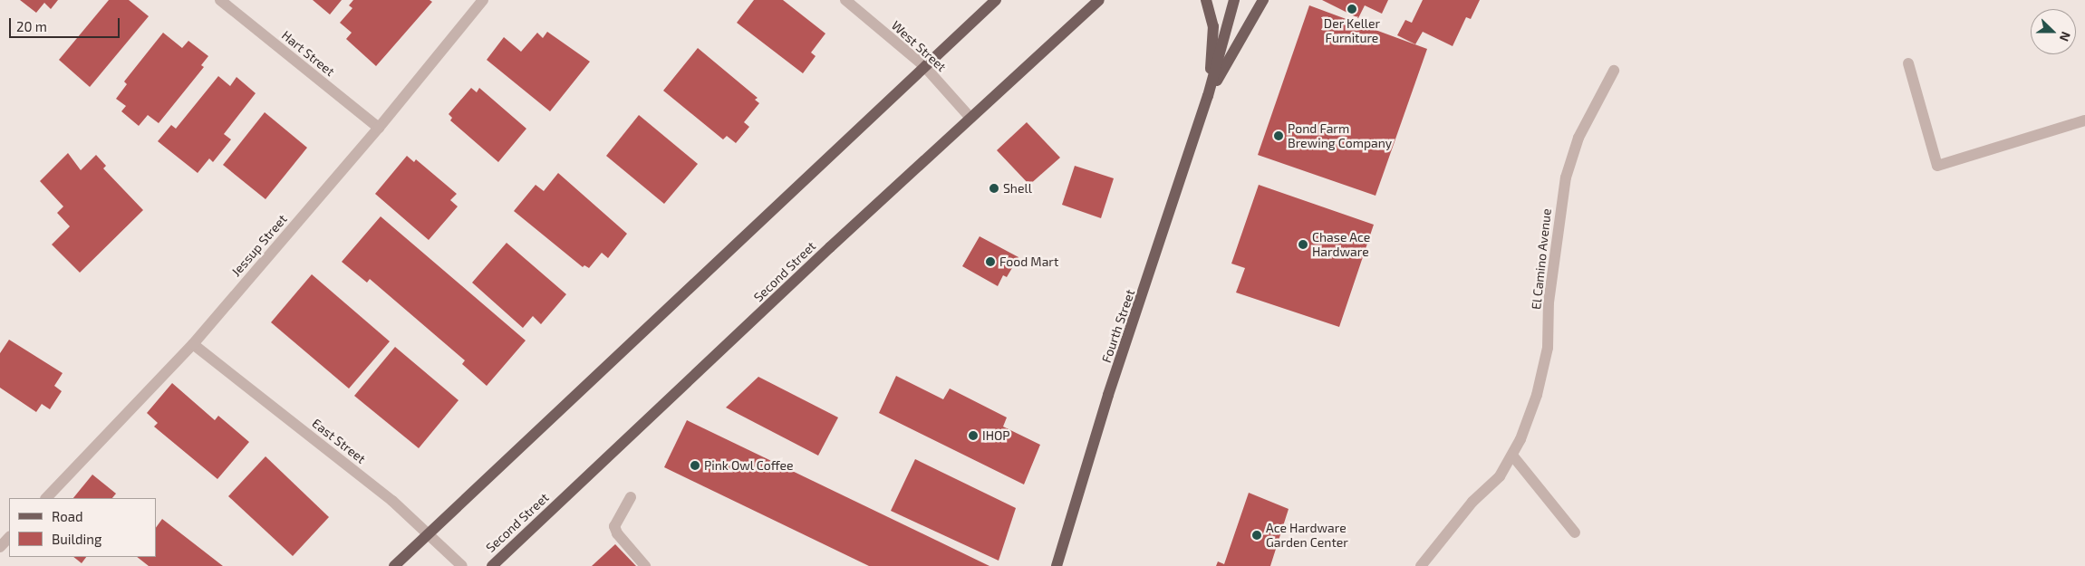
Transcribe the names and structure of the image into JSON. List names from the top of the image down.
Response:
{
  "streets": {
    "main road": ["Second Street", "Fourth Street"],
    "street": [
      "West Street",
      "Hart Street",
      "Jessup Street",
      "El Camino Avenue",
      "East Street"
    ]
  },
  "crossings": [
    ["West Street", "Second Street"],
    ["Hart Street", "Jessup Street"],
    ["Jessup Street", "East Street"]
  ],
  "places": [
    "Der Keller Furniture",
    "Pond Farm Brewing Company",
    "Shell",
    "Chase Ace Hardware",
    "Food Mart",
    "IHOP",
    "Pink Owl Coffee",
    "Ace Hardware Garden Center"
  ],
  "legend": ["Road", "Building"],
  "scale_bar": "20 m",
  "north": "right"
}
